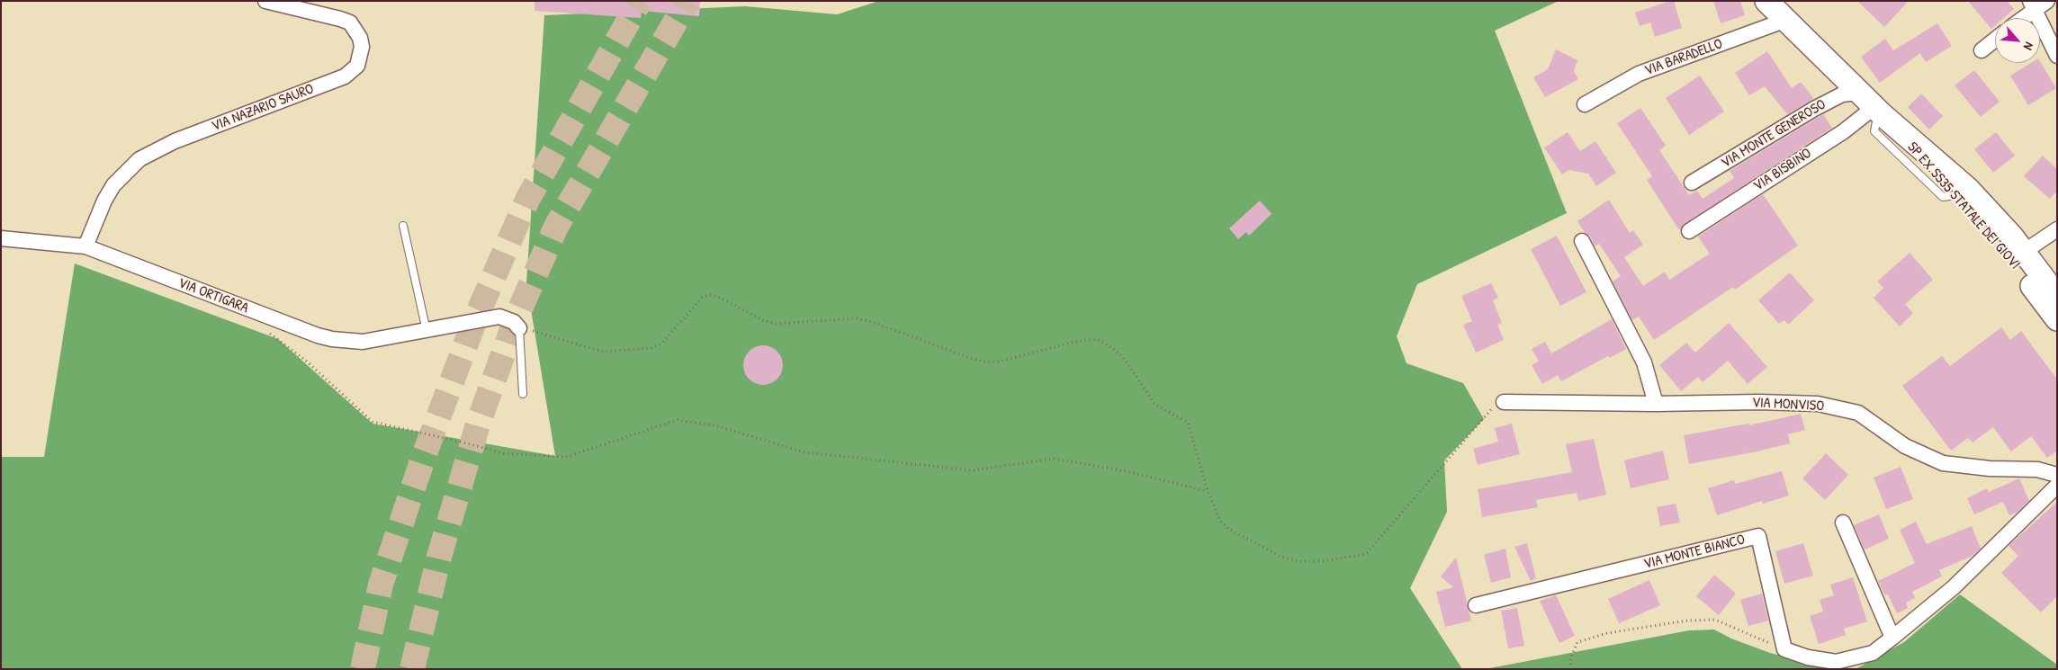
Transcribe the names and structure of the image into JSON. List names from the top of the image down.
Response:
{
  "streets": {
    "main road": ["SP EX SS35 STATALE DEI GIOVI"],
    "street": [
      "VIA BARADELLO",
      "VIA NAZARIO SAURO",
      "VIA MONTE GENEROSO",
      "VIA BISBINO",
      "VIA ORTIGARA",
      "VIA MONVISO",
      "VIA MONTE BIANCO"
    ]
  },
  "crossings": [
    ["VIA BARADELLO", "SP EX SS35 STATALE DEI GIOVI"],
    ["VIA NAZARIO SAURO", "VIA ORTIGARA"],
    ["VIA MONTE GENEROSO", "SP EX SS35 STATALE DEI GIOVI"],
    ["VIA BISBINO", "SP EX SS35 STATALE DEI GIOVI"]
  ],
  "north": "bottom right"
}
